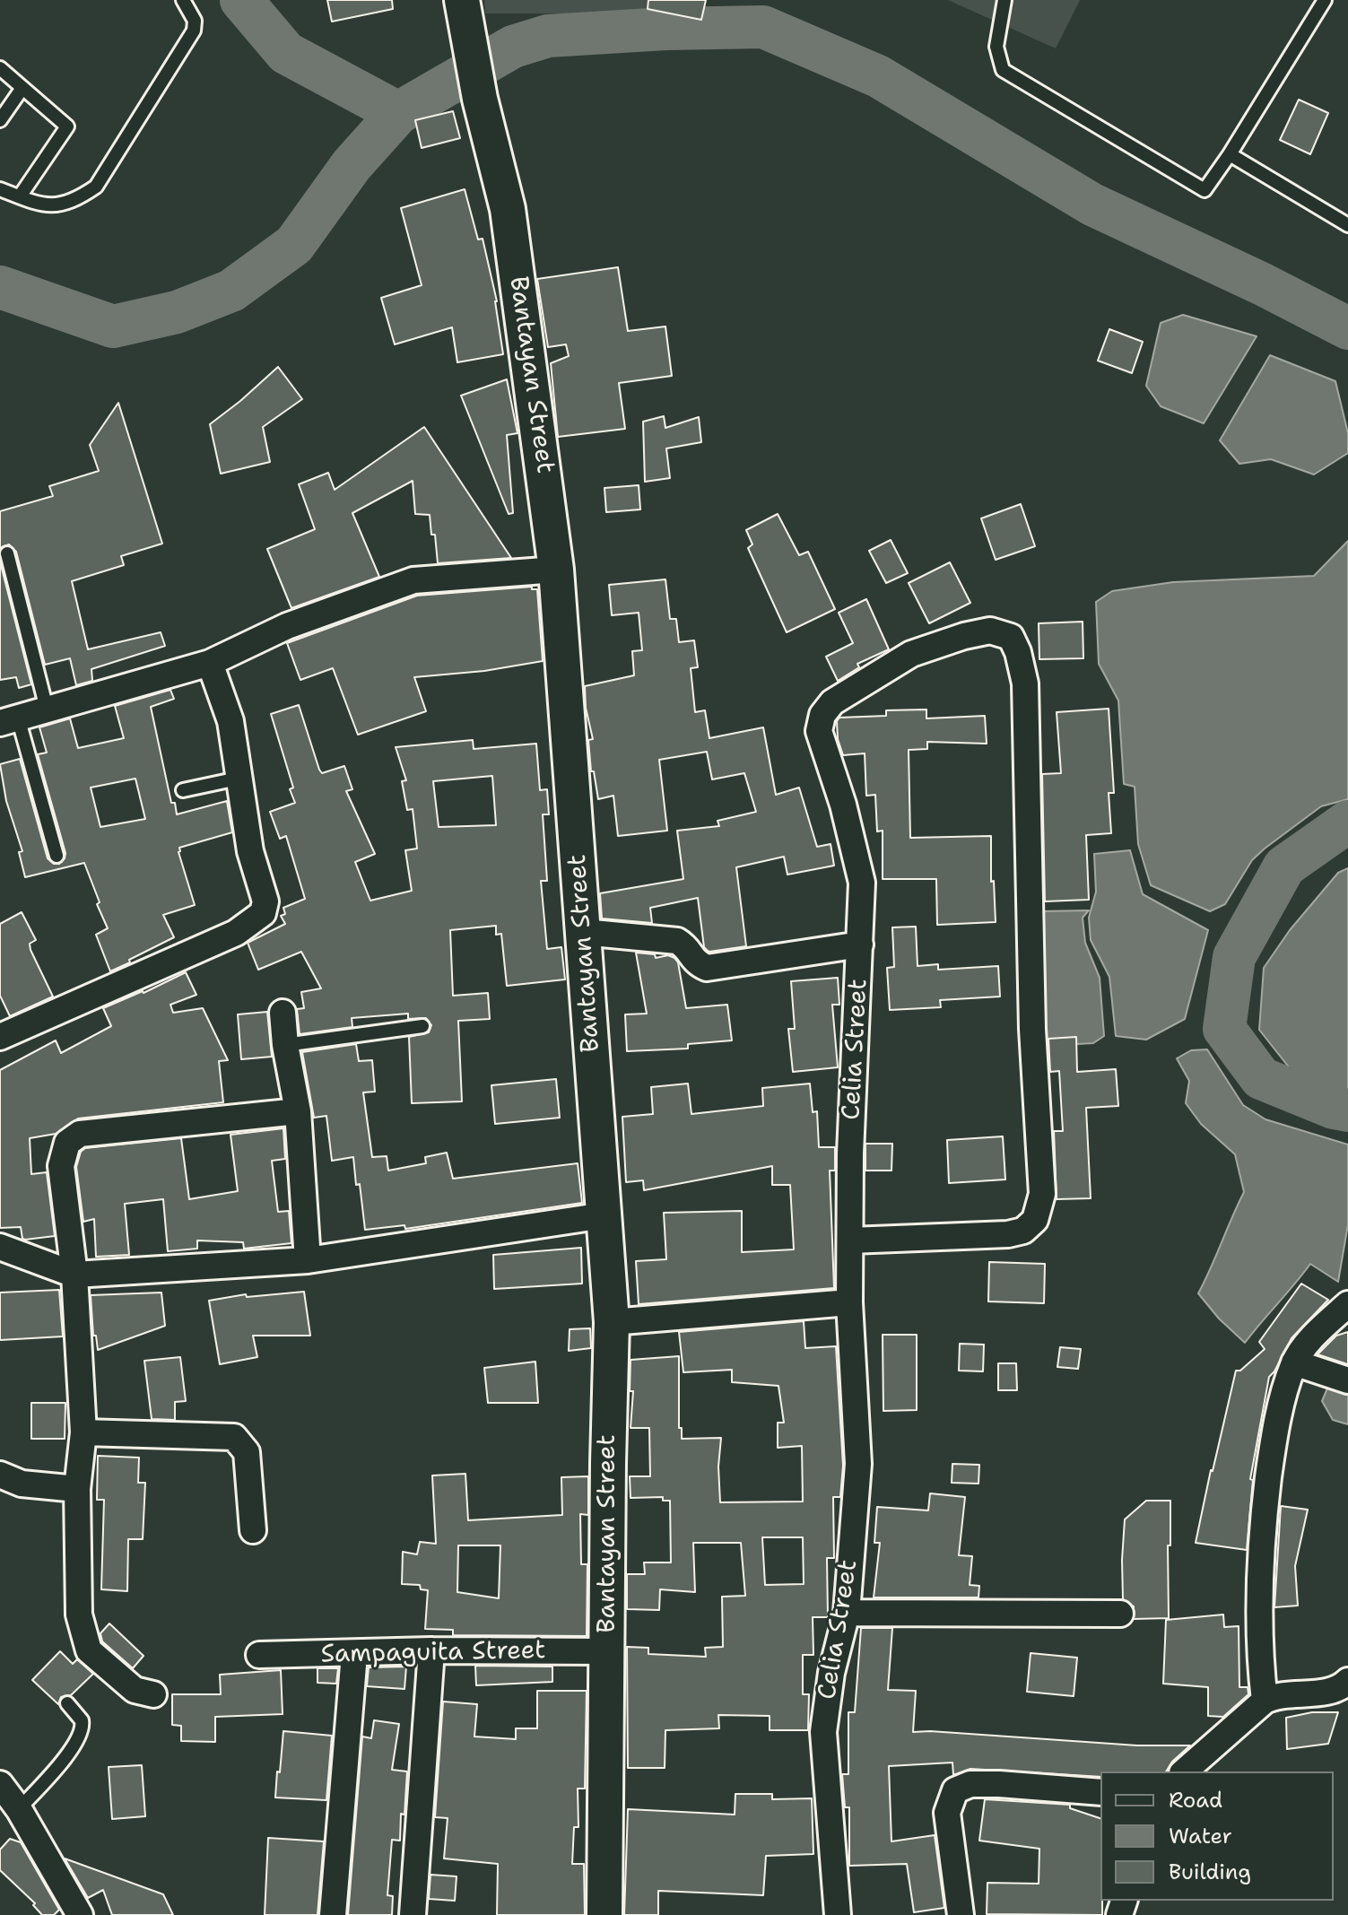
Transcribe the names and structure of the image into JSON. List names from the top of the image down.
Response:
{
  "streets": {
    "main road": ["Bantayan Street"],
    "street": ["Celia Street", "Sampaguita Street"]
  },
  "crossings": [
    ["Bantayan Street", "Sampaguita Street"]
  ],
  "legend": ["Road", "Water", "Building"]
}
